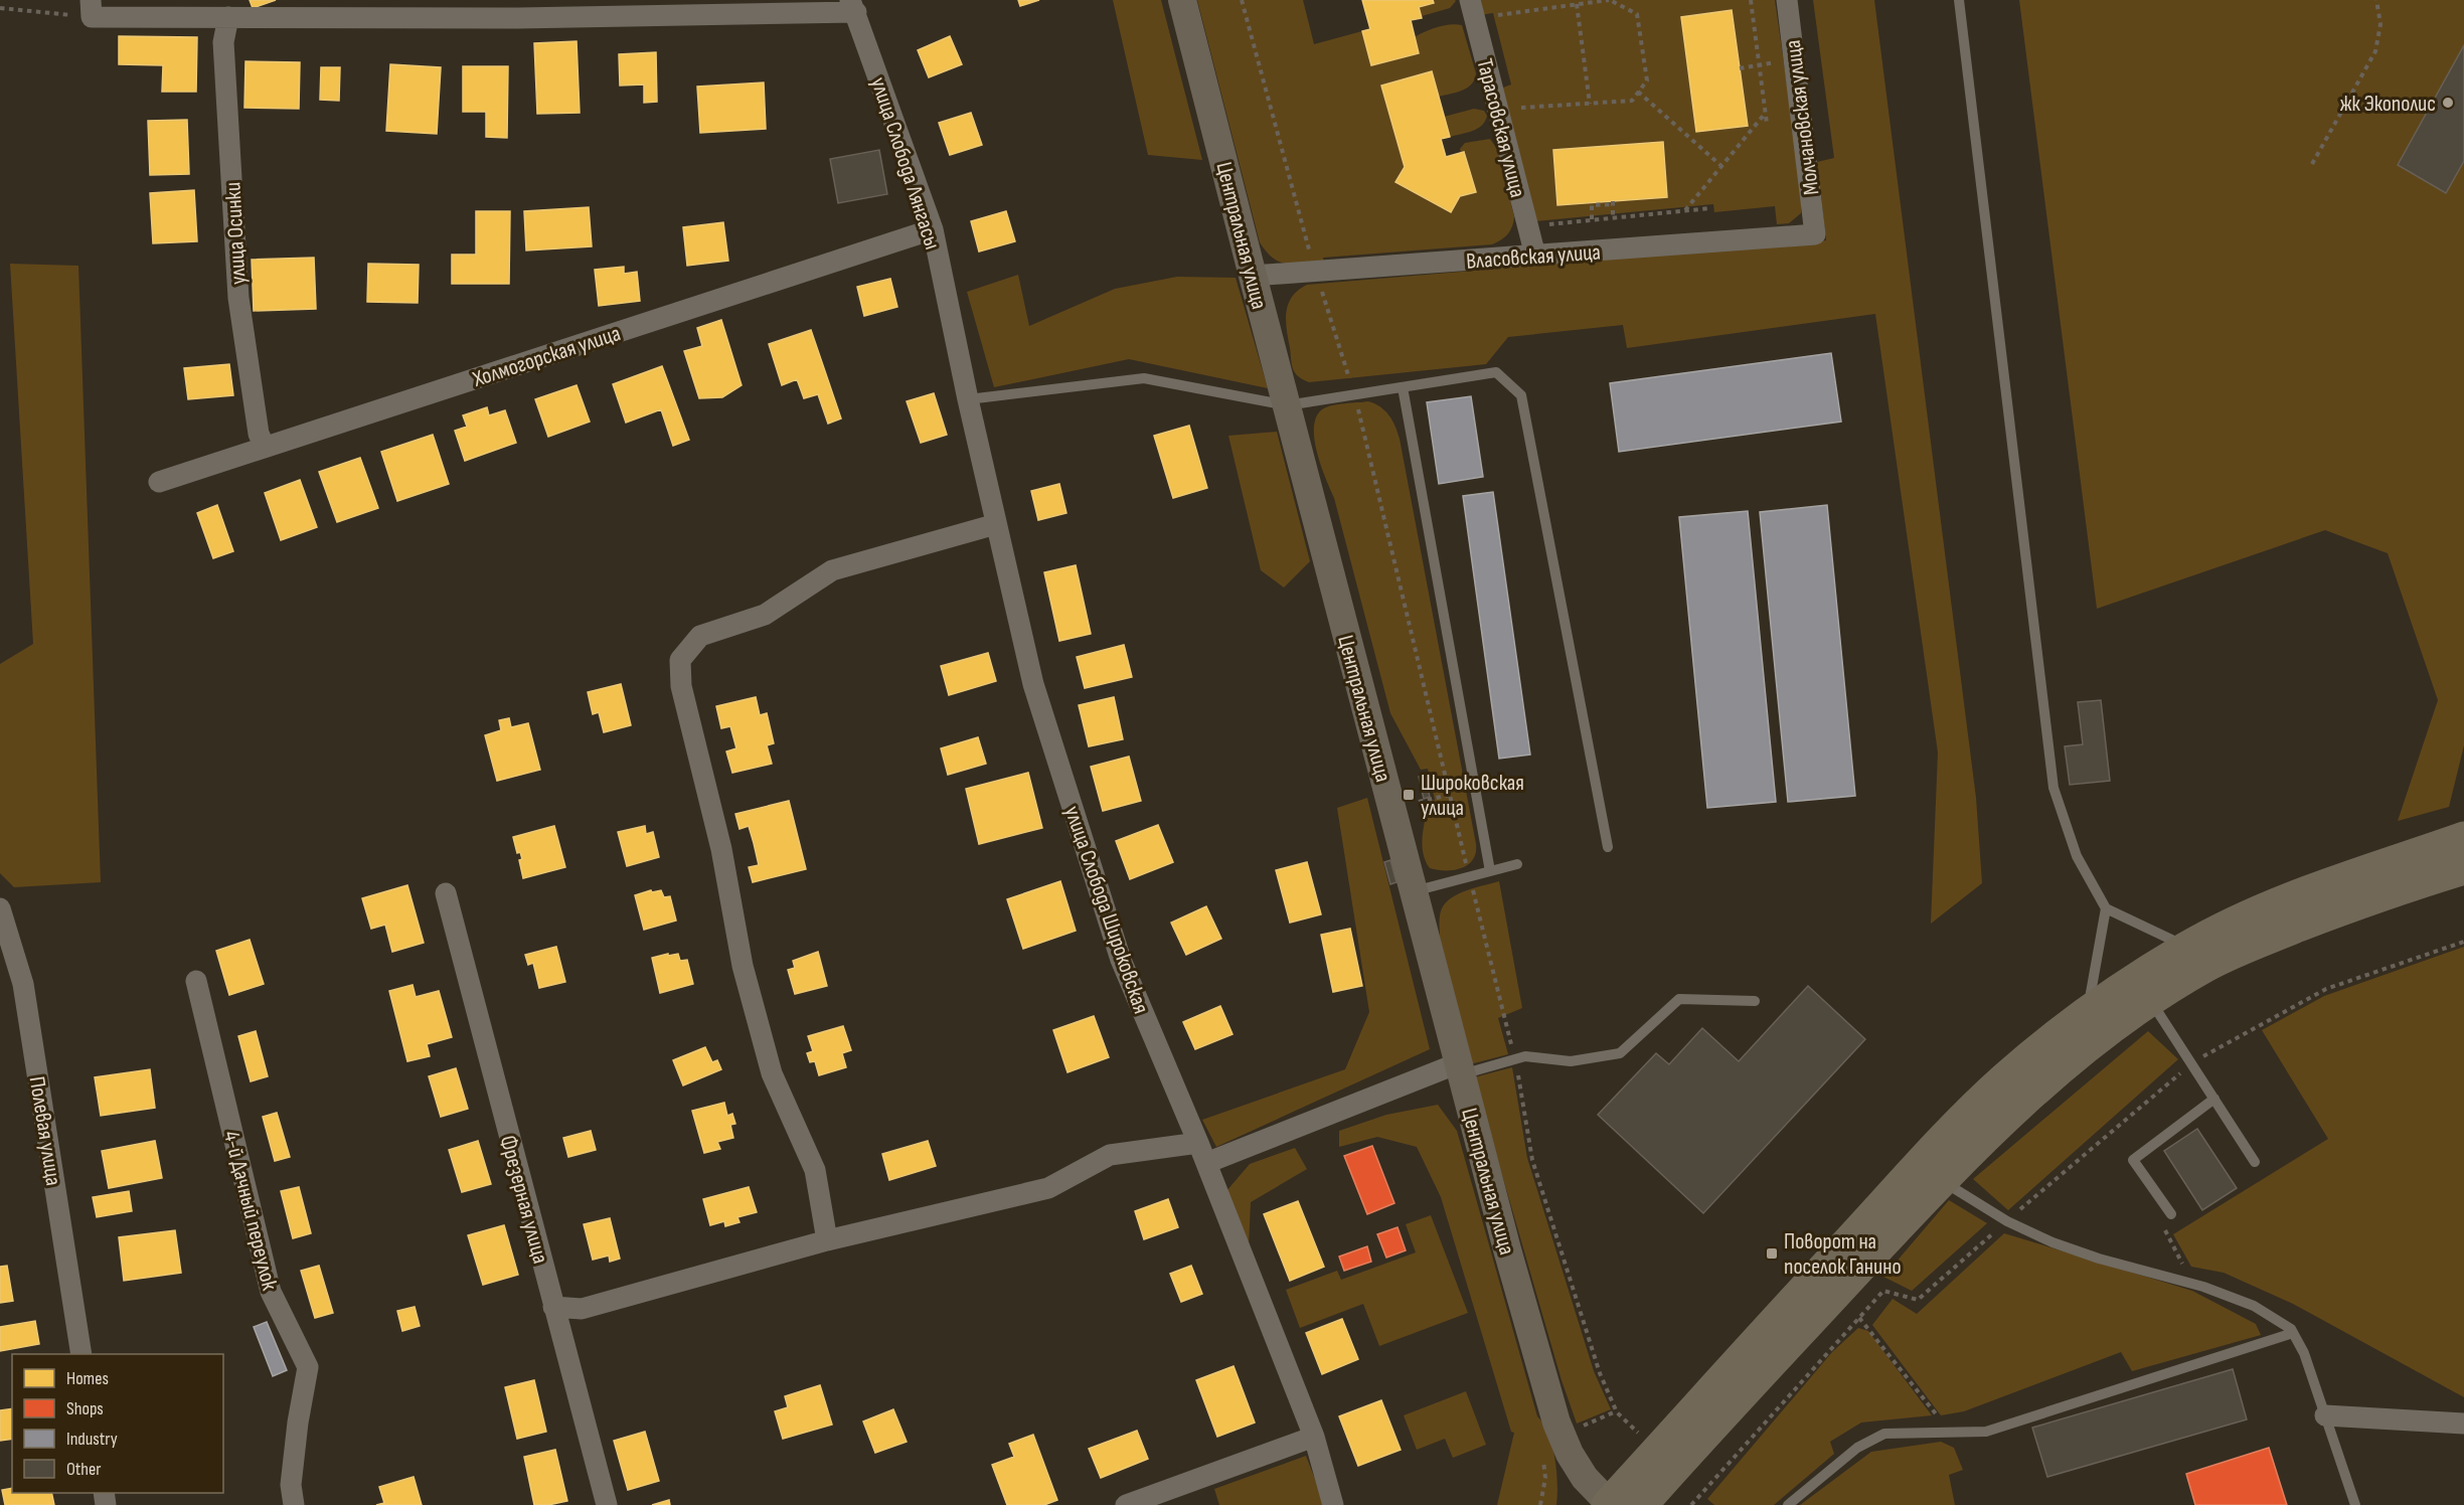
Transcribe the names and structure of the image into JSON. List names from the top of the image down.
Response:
{
  "streets": {
    "street": [
      "Молчановская улица",
      "Тарасовская улица",
      "улица Слобода Лянгасы",
      "улица Осинки",
      "Центральная улица",
      "Власовская улица",
      "Холмогорская улица",
      "улица Слобода Широковская",
      "Полевая улица",
      "Фрезерная улица",
      "4-й Дачный переулок"
    ]
  },
  "crossings": [
    ["Молчановская улица", "Власовская улица"],
    ["Тарасовская улица", "Власовская улица"],
    ["улица Слобода Лянгасы", "Холмогорская улица"],
    ["улица Слобода Лянгасы", "улица Слобода Широковская"],
    ["улица Осинки", "Холмогорская улица"],
    ["Центральная улица", "Власовская улица"]
  ],
  "places": {
    "other": ["жк Экополис"],
    "transit": ["Широковская улица", "Поворот на поселок Ганино"]
  },
  "legend": [
    "Homes",
    "Shops",
    "Industry",
    "Other"
  ]
}
